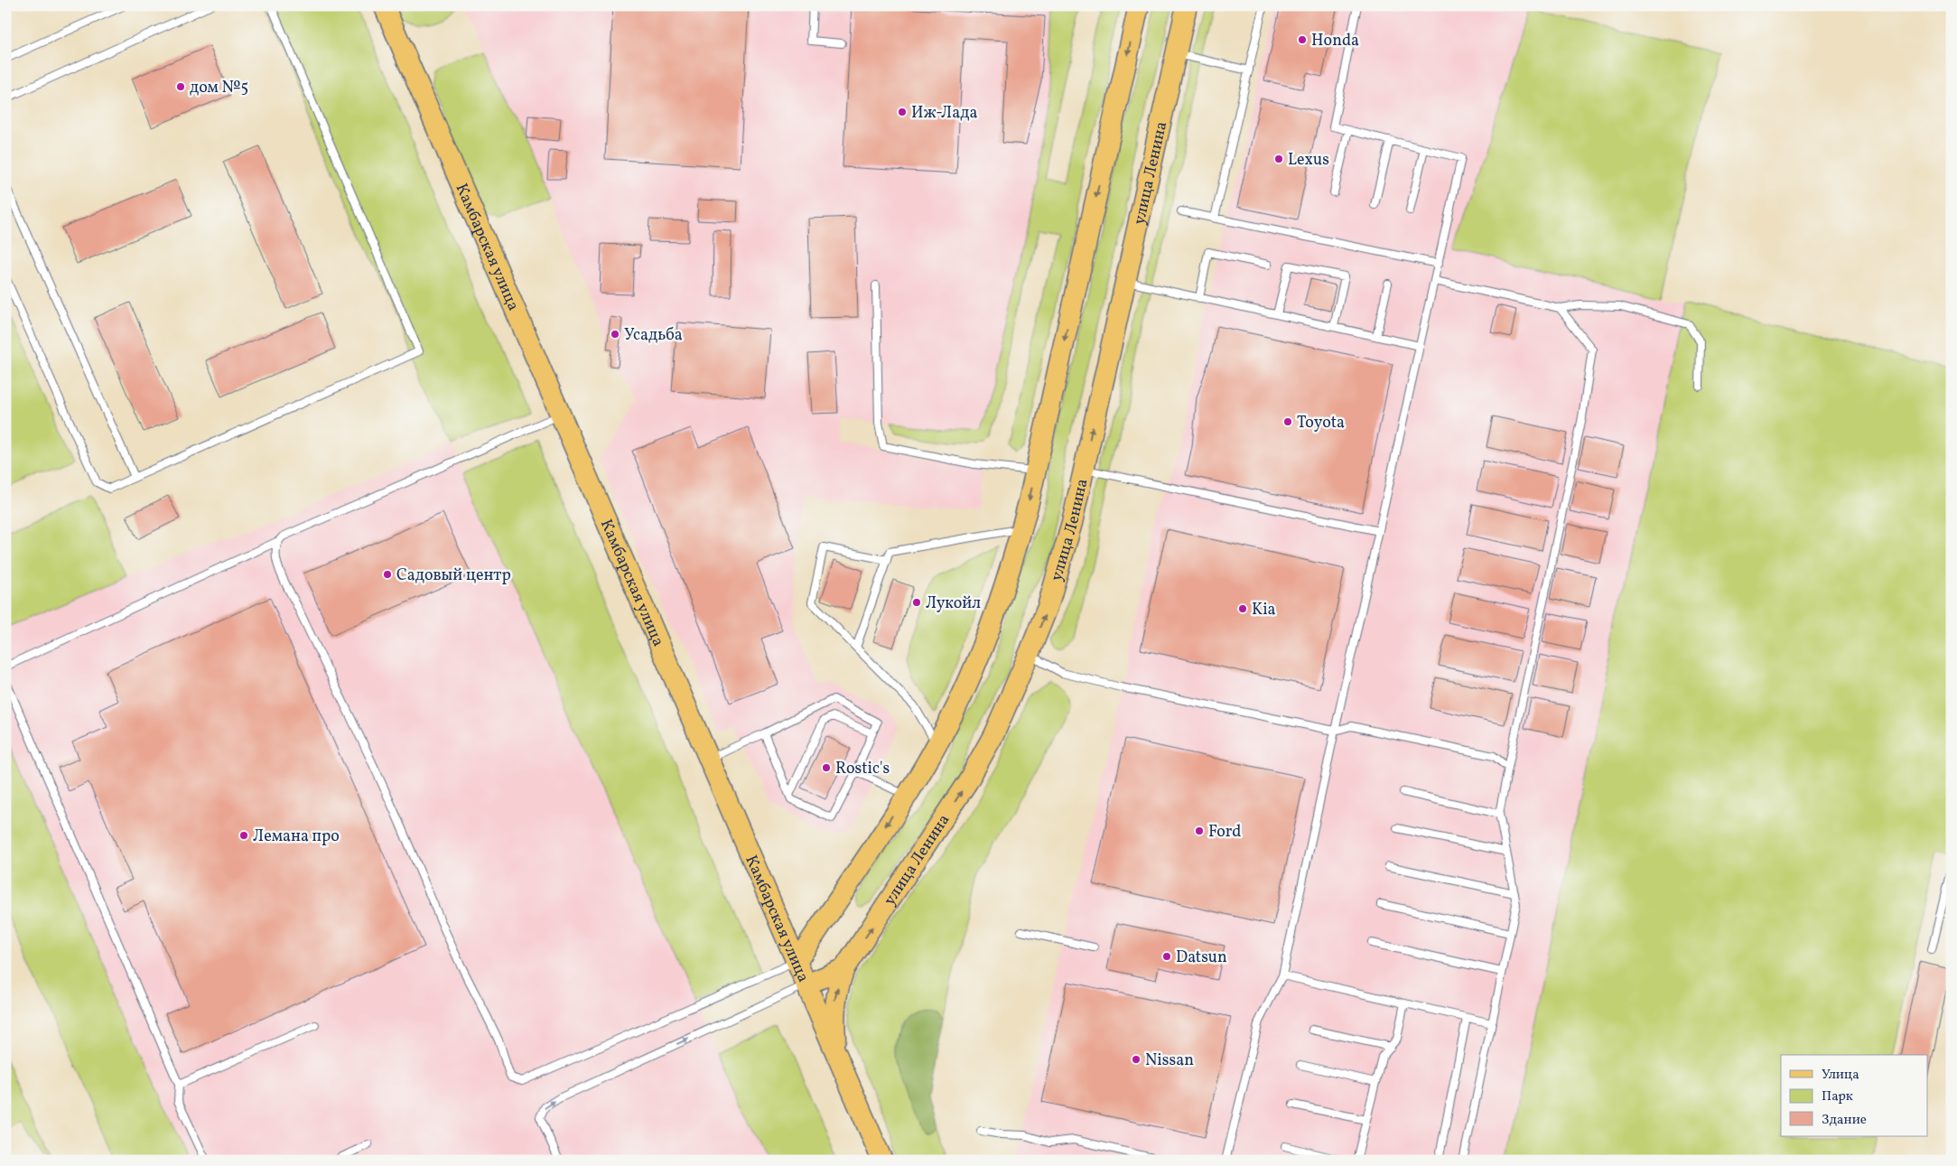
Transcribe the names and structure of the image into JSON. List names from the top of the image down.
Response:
{
  "streets": {
    "main road": ["улица Ленина", "Камбарская улица"]
  },
  "crossings": [
    ["улица Ленина", "Камбарская улица"]
  ],
  "places": [
    "Honda",
    "дом №5",
    "Иж-Лада",
    "Lexus",
    "Усадьба",
    "Toyota",
    "Садовый центр",
    "Лукойл",
    "Kia",
    "Rostic's",
    "Ford",
    "Лемана про",
    "Datsun",
    "Nissan"
  ],
  "legend": ["Улица", "Парк", "Здание"]
}
